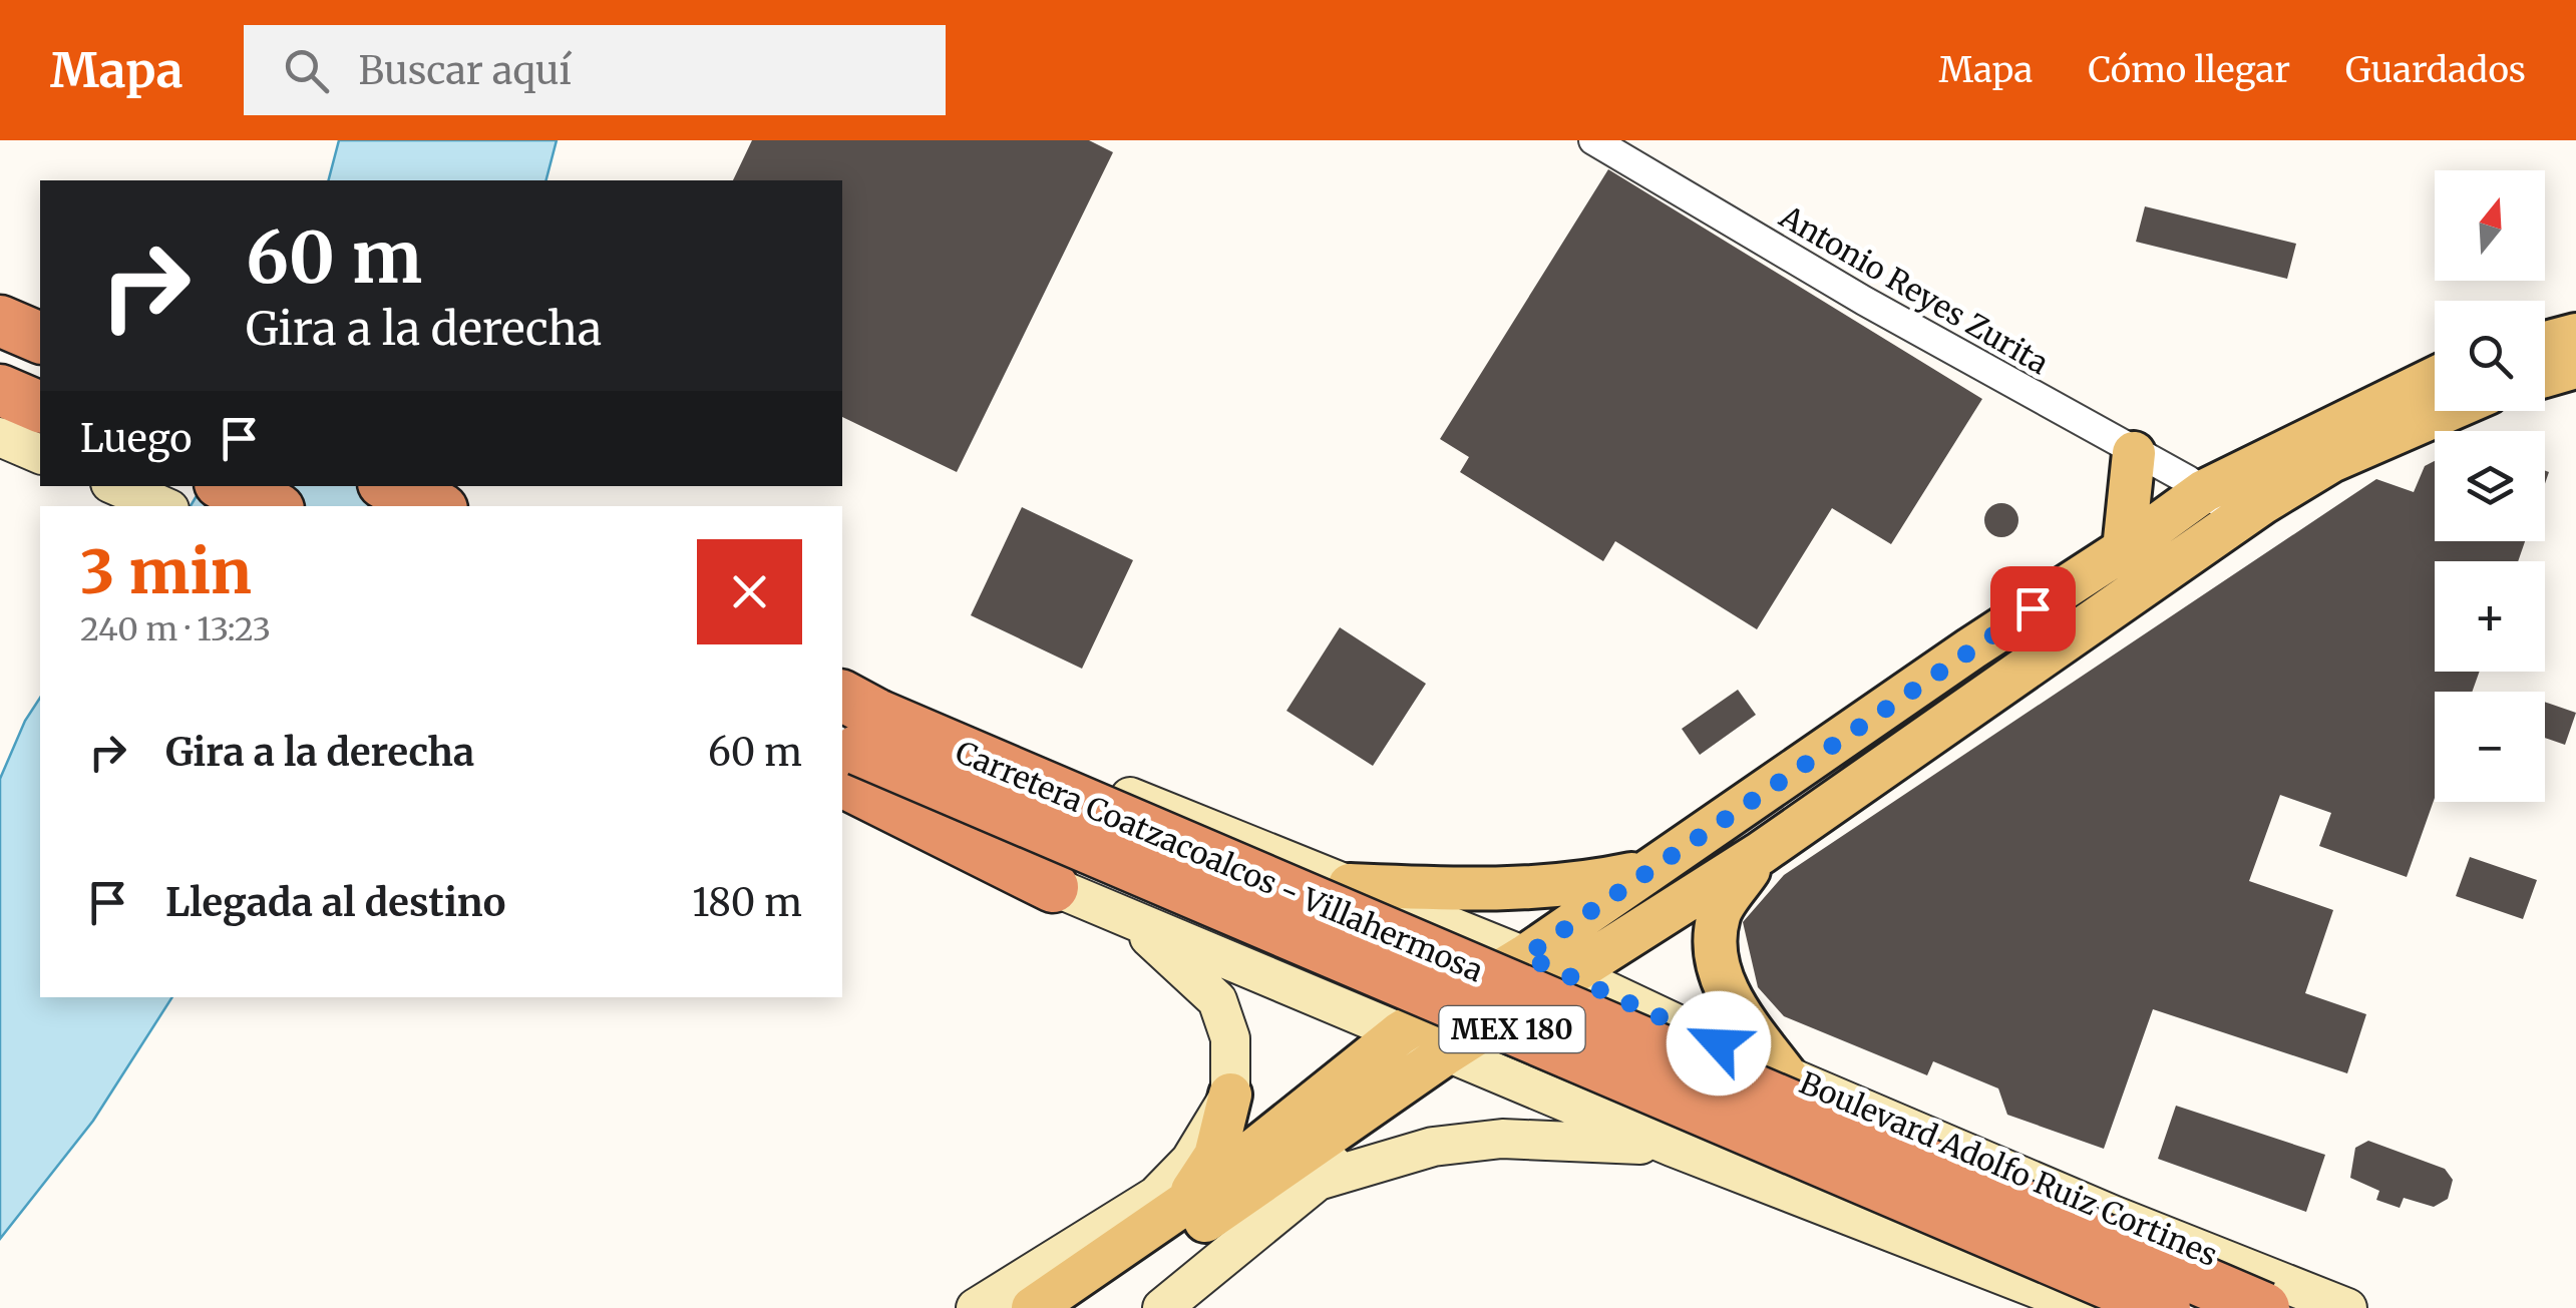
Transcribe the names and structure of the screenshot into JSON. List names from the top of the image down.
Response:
{
  "streets": {
    "highway": ["Carretera Coatzacoalcos - Villahermosa", "MEX 180"],
    "street": ["Antonio Reyes Zurita", "Boulevard Adolfo Ruiz Cortines"]
  },
  "north": "top",
  "page": {
    "header": "Mapa",
    "search": "Buscar aquí",
    "nav": ["Mapa", "Cómo llegar", "Guardados"],
    "map_buttons": ["+", "−"],
    "turn": ["60 m", "Gira a la derecha"],
    "then": "Luego",
    "heading": ["3 min", "240 m · 13:23"],
    "list": [
      {
        "name": "Gira a la derecha",
        "value": "60 m"
      },
      {
        "name": "Llegada al destino",
        "value": "180 m"
      }
    ]
  }
}
